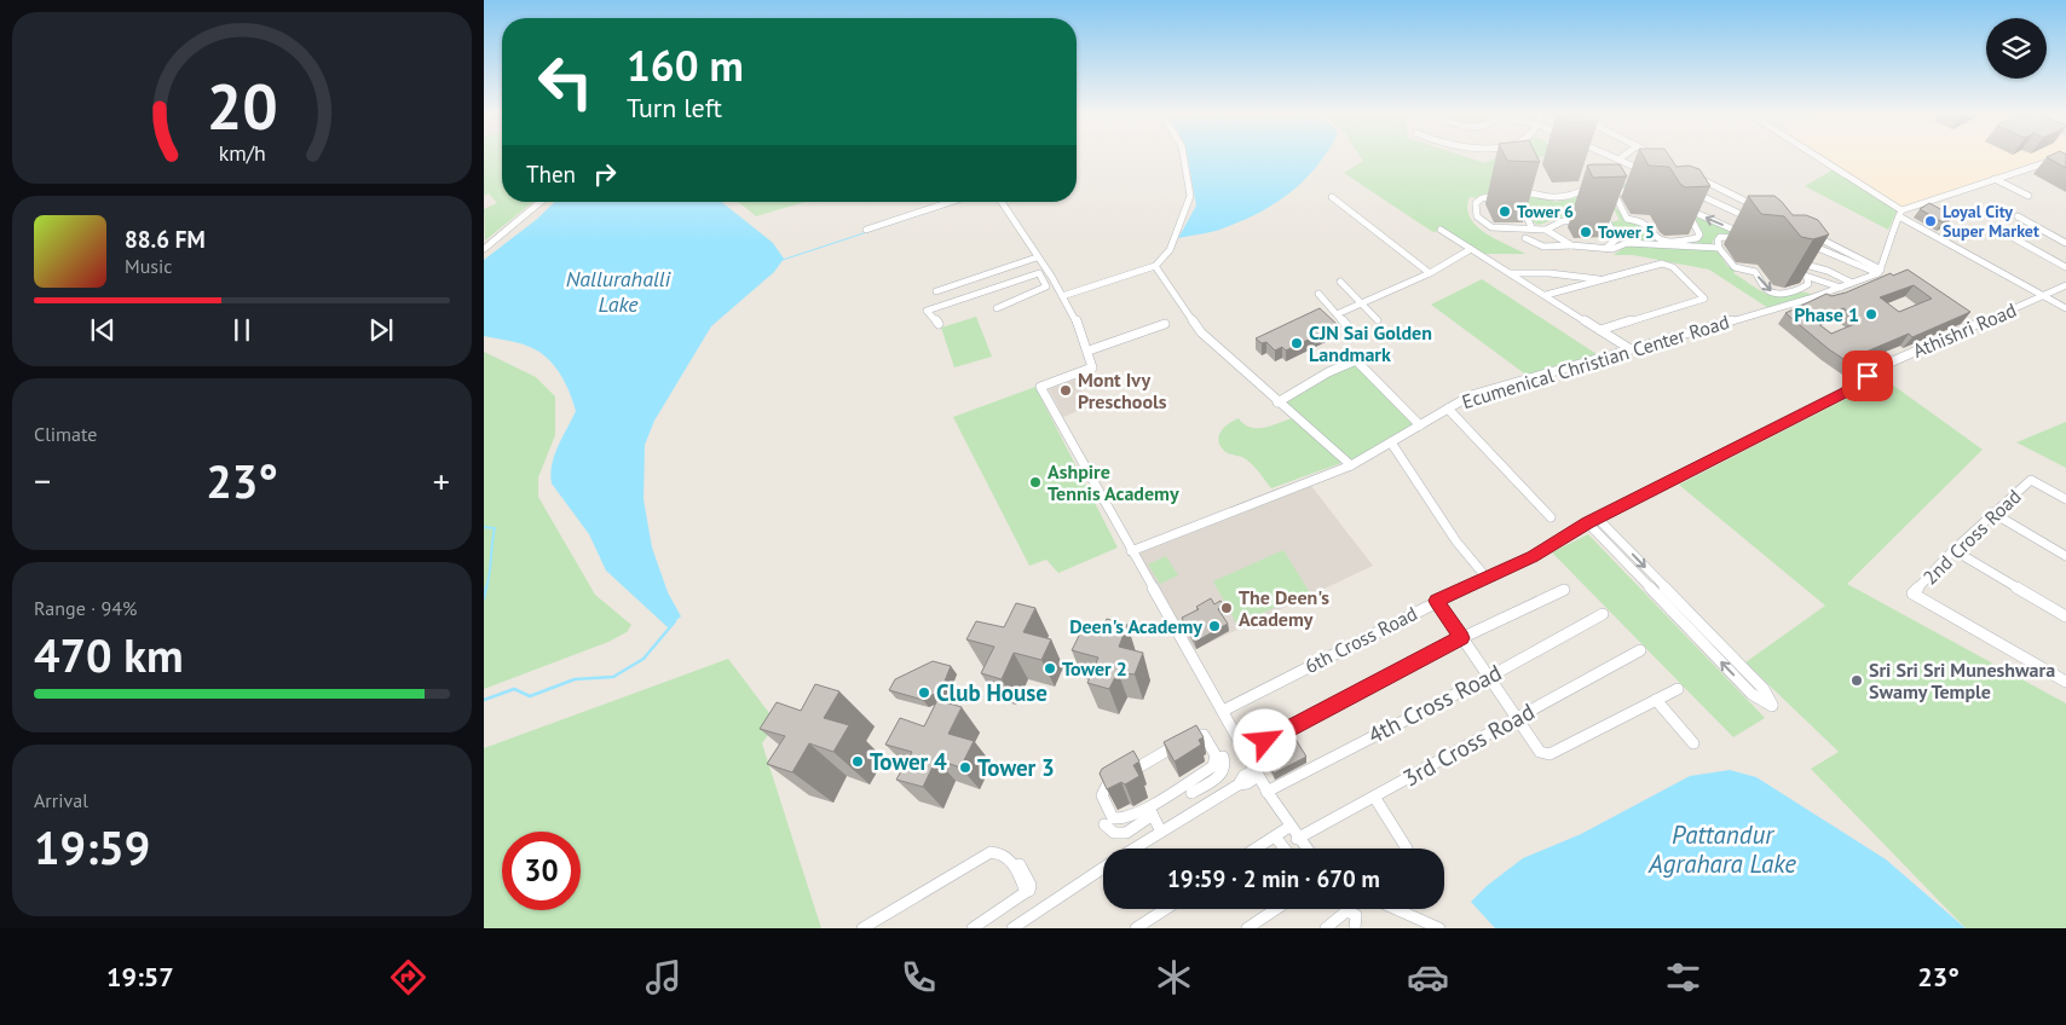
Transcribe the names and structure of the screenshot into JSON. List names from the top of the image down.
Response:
{
  "streets": {
    "street": [
      "Athishri Road",
      "Ecumenical Christian Center Road",
      "2nd Cross Road",
      "6th Cross Road",
      "4th Cross Road",
      "3rd Cross Road"
    ]
  },
  "crossings": [
    ["Athishri Road", "6th Cross Road"]
  ],
  "water": ["Nallurahalli Lake", "Pattandur Agrahara Lake"],
  "places": [
    "Tower 6",
    "Loyal City Super Market",
    "Tower 5",
    "Phase 1",
    "CJN Sai Golden Landmark",
    "Mont Ivy Preschools",
    "Ashpire Tennis Academy",
    "The Deen's Academy",
    "Deen's Academy",
    "Tower 2",
    "Sri Sri Sri Muneshwara Swamy Temple",
    "Club House",
    "Tower 4",
    "Tower 3"
  ],
  "page": {
    "turn": ["160 m", "Turn left"],
    "then": "Then",
    "song": ["88.6 FM", "Music"],
    "tile": [
      "Climate",
      ["Range · 94%", "470 km"],
      ["Arrival", "19:59"]
    ],
    "heat": ["−", "23°", "+"],
    "limit": "30",
    "trip": "19:59 · 2 min · 670 m",
    "tabs": ["19:57", "23°"],
    "gauge": ["20", "km/h"]
  }
}
